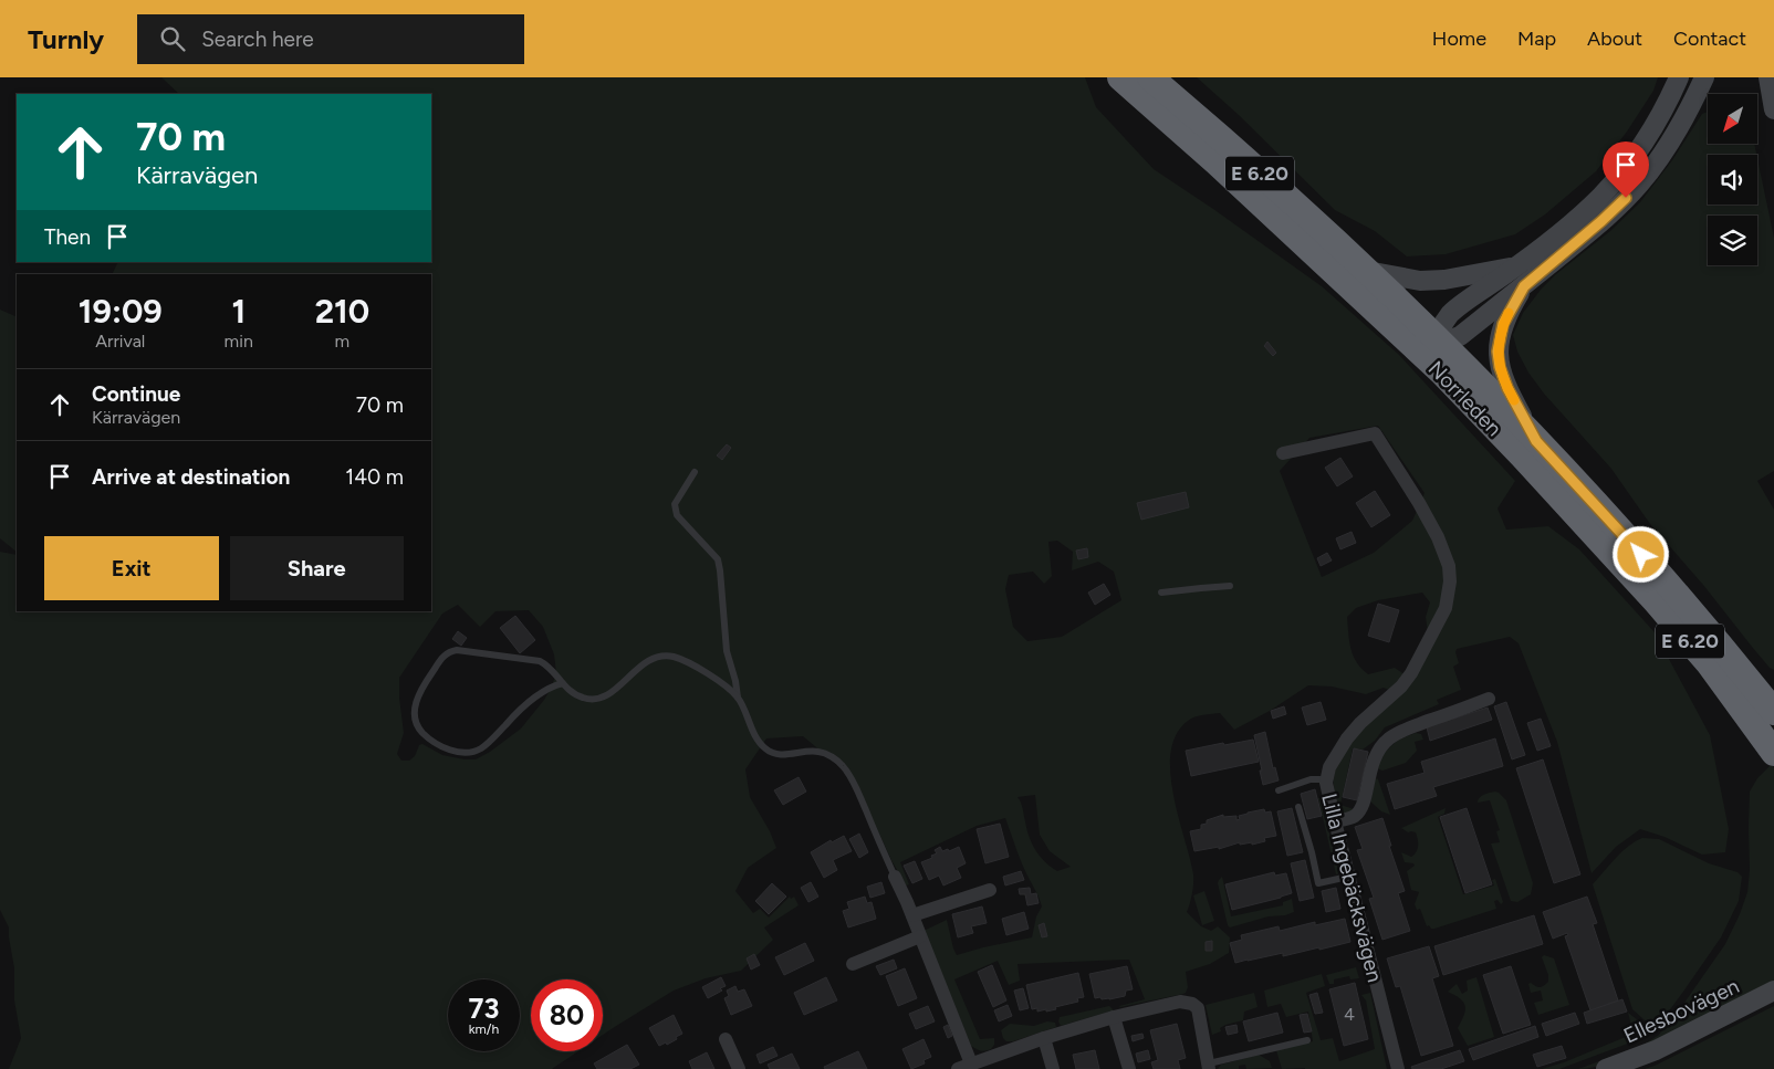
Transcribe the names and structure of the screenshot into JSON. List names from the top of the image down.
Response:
{
  "streets": {
    "highway": ["E 6.20", "Norrleden"],
    "main road": ["Ellesbovägen"],
    "street": ["Lilla Ingebäcksvägen"]
  },
  "house_numbers": ["4"],
  "north": "bottom left",
  "page": {
    "header": "Turnly",
    "search": "Search here",
    "nav": [
      "Home",
      "Map",
      "About",
      "Contact"
    ],
    "turn": ["70 m", "Kärravägen"],
    "then": "Then",
    "eta": [
      "19:09",
      "Arrival",
      "1",
      "min",
      "210",
      "m"
    ],
    "list": [
      {
        "name": "Continue",
        "note": "Kärravägen",
        "value": "70 m"
      },
      {
        "name": "Arrive at destination",
        "value": "140 m"
      }
    ],
    "buttons": ["Exit", "Share"],
    "speed": "73 km/h",
    "limit": "80"
  }
}
